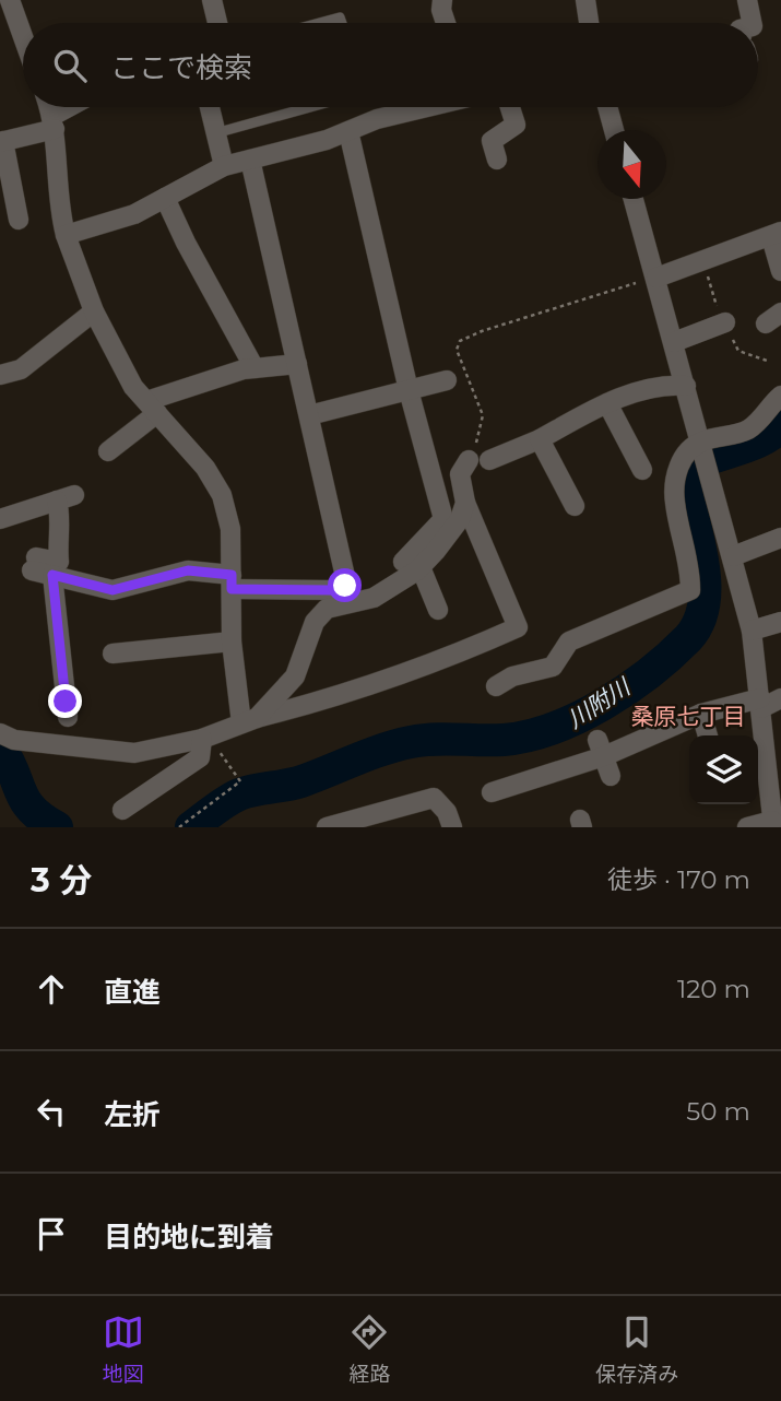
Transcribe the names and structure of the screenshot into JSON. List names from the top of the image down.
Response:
{
  "districts": ["桑原七丁目"],
  "water": ["川附川"],
  "north": "bottom",
  "page": {
    "search": "ここで検索",
    "heading": ["3 分", "徒歩 · 170 m"],
    "list": [
      ["直進", "120 m"],
      ["左折", "50 m"],
      "目的地に到着"
    ],
    "nav": ["地図", "経路", "保存済み"]
  }
}
